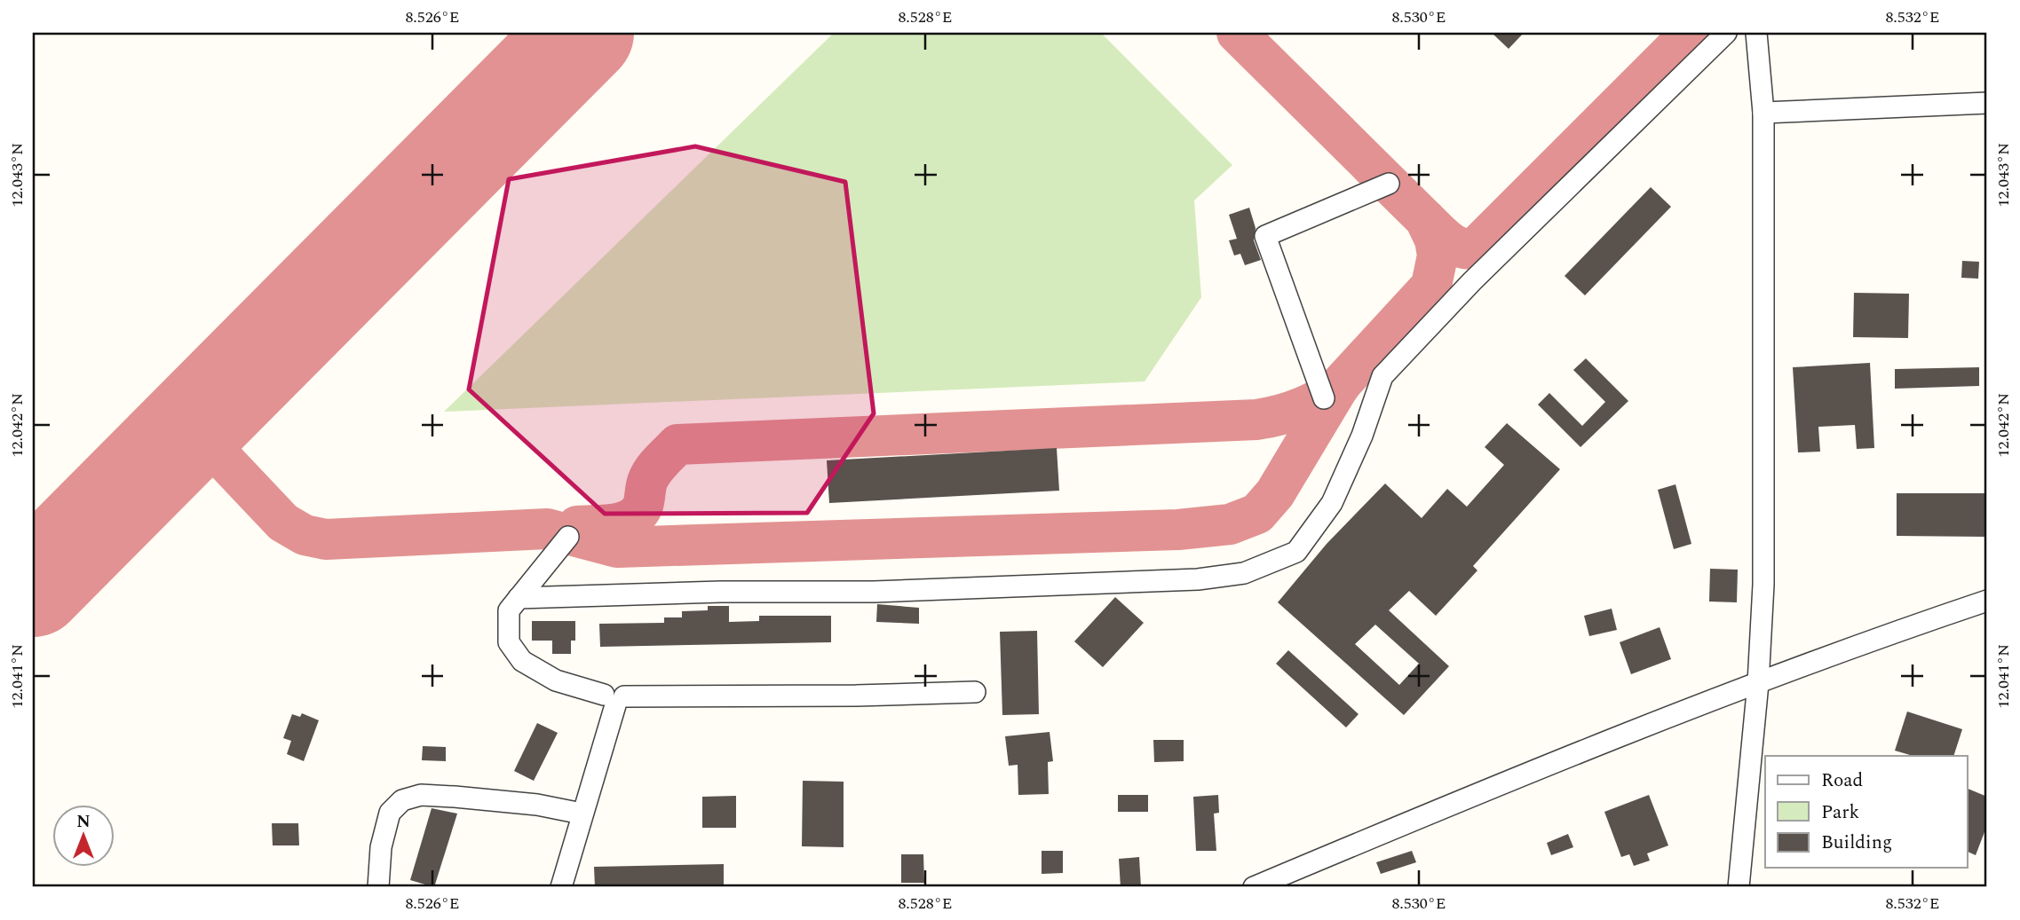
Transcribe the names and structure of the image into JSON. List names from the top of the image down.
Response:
{
  "legend": ["Road", "Park", "Building"],
  "north": "top",
  "coordinates": [
    "8.526°E",
    "8.528°E",
    "8.530°E",
    "8.532°E",
    "12.043°N",
    "12.042°N",
    "12.041°N"
  ]
}
